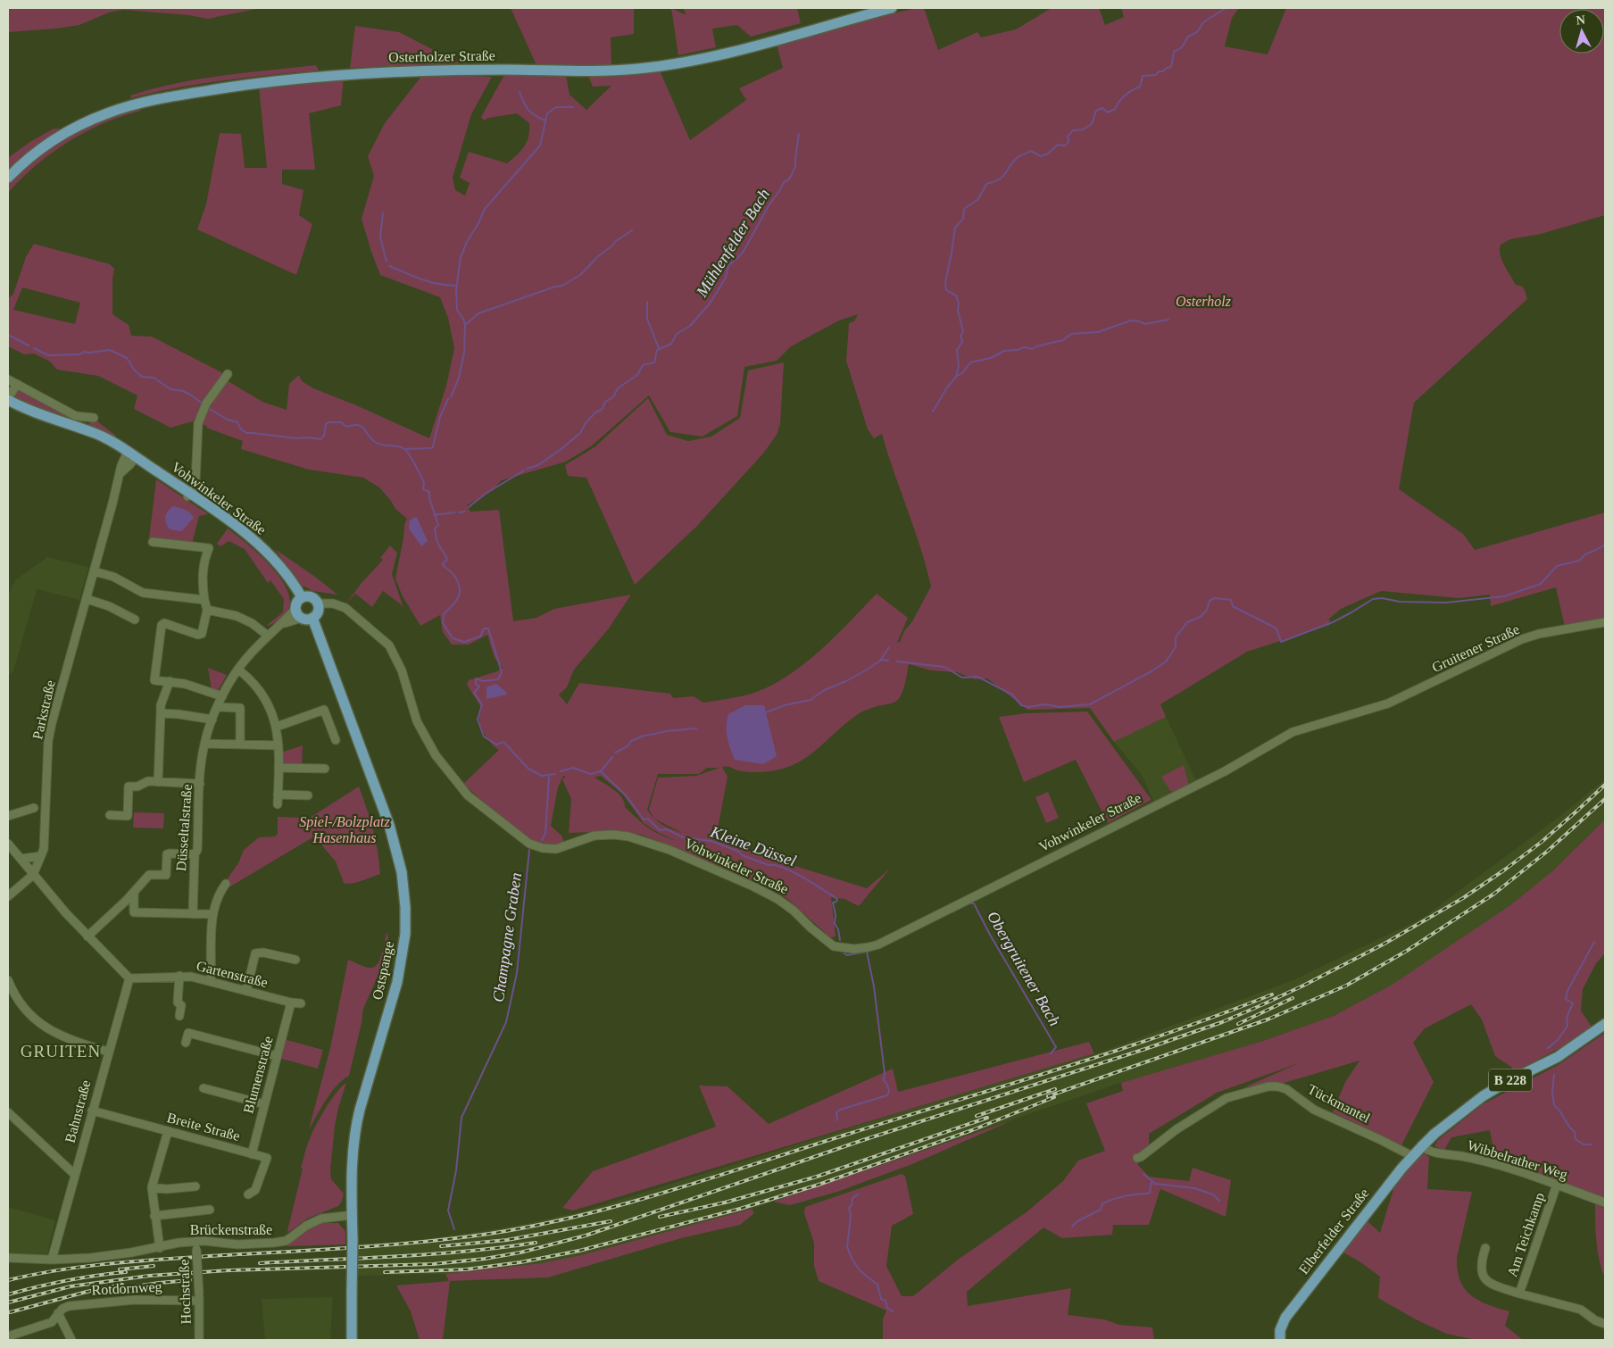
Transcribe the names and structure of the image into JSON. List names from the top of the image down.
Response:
{
  "streets": {
    "main road": [
      "Osterholzer Straße",
      "Vohwinkeler Straße",
      "Ostspange",
      "B 228",
      "Elberfelder Straße"
    ],
    "street": [
      "Gruitener Straße",
      "Parkstraße",
      "Düsseltalstraße",
      "Gartenstraße",
      "Blumenstraße",
      "Tückmantel",
      "Bahnstraße",
      "Breite Straße",
      "Wibbelrather Weg",
      "Brückenstraße",
      "Am Teichkamp",
      "Rotdornweg",
      "Hochstraße"
    ]
  },
  "crossings": [
    ["Vohwinkeler Straße", "Gruitener Straße"],
    ["Vohwinkeler Straße", "Parkstraße"],
    ["Vohwinkeler Straße", "Düsseltalstraße"],
    ["Vohwinkeler Straße", "Ostspange"],
    ["Düsseltalstraße", "Ostspange"],
    ["Ostspange", "Brückenstraße"],
    ["Gartenstraße", "Blumenstraße"],
    ["Gartenstraße", "Bahnstraße"],
    ["Blumenstraße", "Breite Straße"],
    ["B 228", "Wibbelrather Weg"],
    ["B 228", "Elberfelder Straße"],
    ["Tückmantel", "Elberfelder Straße"],
    ["Bahnstraße", "Breite Straße"],
    ["Bahnstraße", "Brückenstraße"],
    ["Wibbelrather Weg", "Elberfelder Straße"],
    ["Wibbelrather Weg", "Am Teichkamp"],
    ["Brückenstraße", "Hochstraße"],
    ["Rotdornweg", "Hochstraße"]
  ],
  "districts": ["GRUITEN"],
  "water": [
    "Mühlenfelder Bach",
    "Kleine Düssel",
    "Champagne Graben",
    "Obergruitener Bach"
  ],
  "parks": ["Osterholz", "Spiel-/Bolzplatz Hasenhaus"],
  "north": "top"
}
